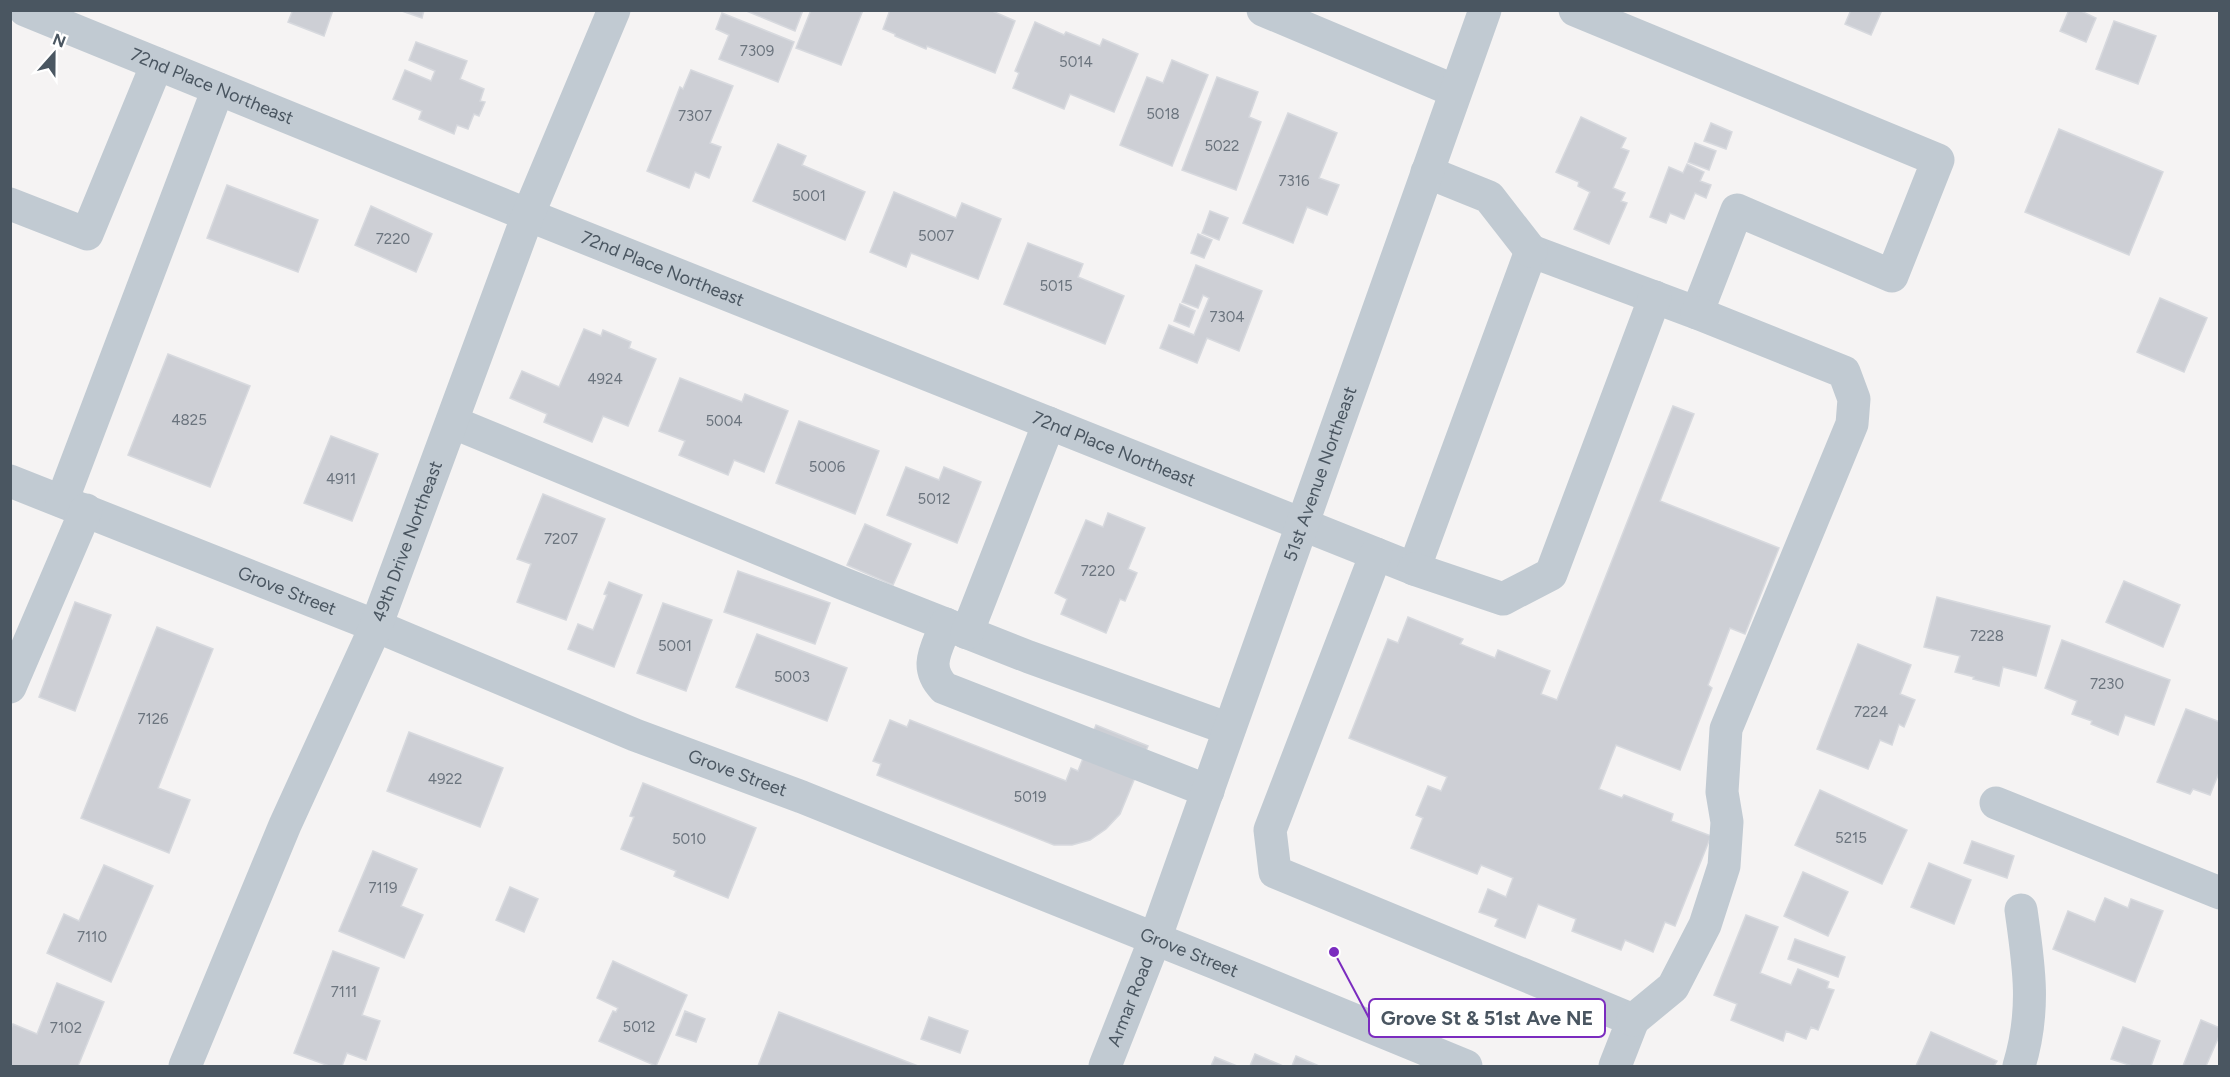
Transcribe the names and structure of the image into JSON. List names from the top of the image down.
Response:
{
  "streets": {
    "street": [
      "72nd Place Northeast",
      "51st Avenue Northeast",
      "49th Drive Northeast",
      "Grove Street",
      "Armar Road"
    ]
  },
  "crossings": [
    ["72nd Place Northeast", "51st Avenue Northeast"],
    ["72nd Place Northeast", "49th Drive Northeast"],
    ["51st Avenue Northeast", "Grove Street"],
    ["51st Avenue Northeast", "Armar Road"],
    ["49th Drive Northeast", "Grove Street"],
    ["Grove Street", "Armar Road"]
  ],
  "places": ["Grove St & 51st Ave NE"],
  "house_numbers": [
    "7309",
    "5014",
    "5018",
    "7307",
    "5022",
    "7316",
    "5001",
    "5007",
    "7220",
    "5015",
    "7304",
    "4924",
    "4825",
    "5004",
    "5006",
    "4911",
    "5012",
    "7207",
    "7220",
    "7228",
    "5001",
    "5003",
    "7230",
    "7224",
    "7126",
    "4922",
    "5019",
    "5215",
    "5010",
    "7119",
    "7110",
    "7111",
    "5012",
    "7102"
  ],
  "north": "top"
}
